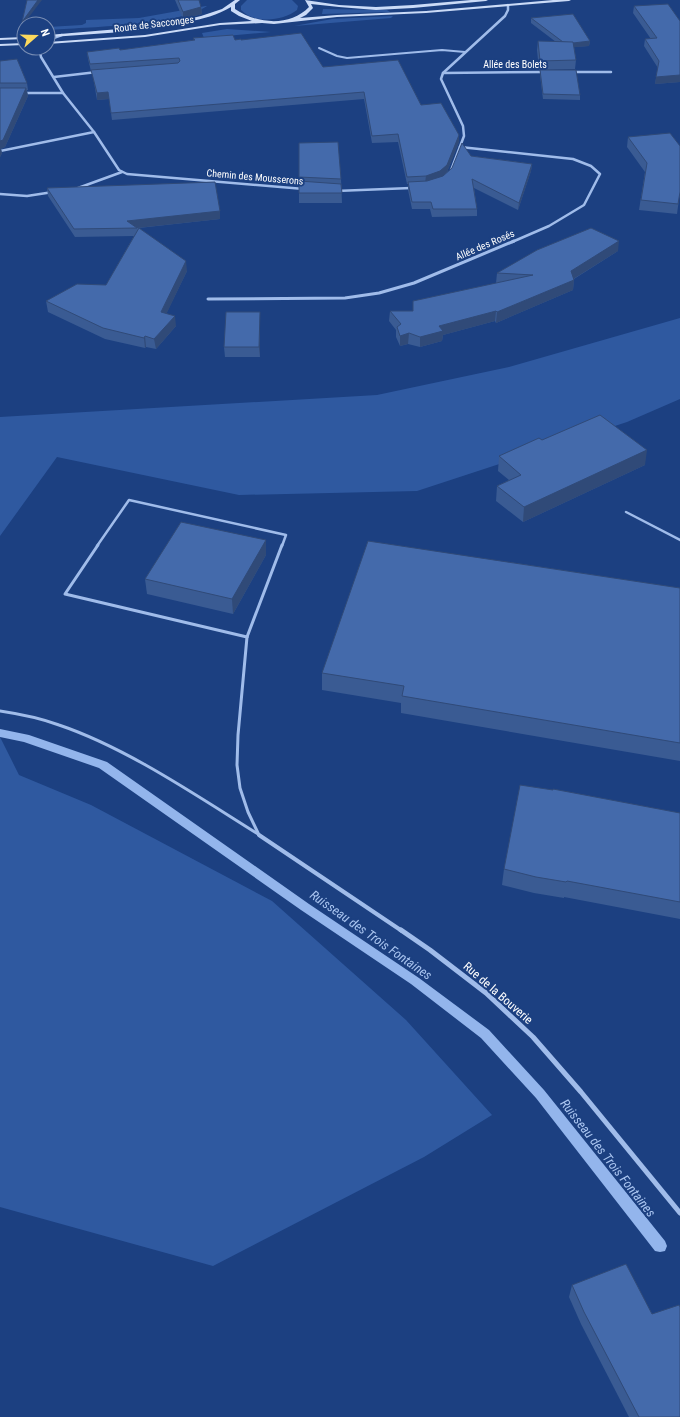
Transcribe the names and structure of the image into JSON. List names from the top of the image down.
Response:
{
  "streets": {
    "street": [
      "Route de Sacconges",
      "Allée des Bolets",
      "Chemin des Mousserons",
      "Allée des Rosés",
      "Rue de la Bouverie"
    ]
  },
  "water": ["Ruisseau des Trois Fontaines"],
  "north": "right"
}
